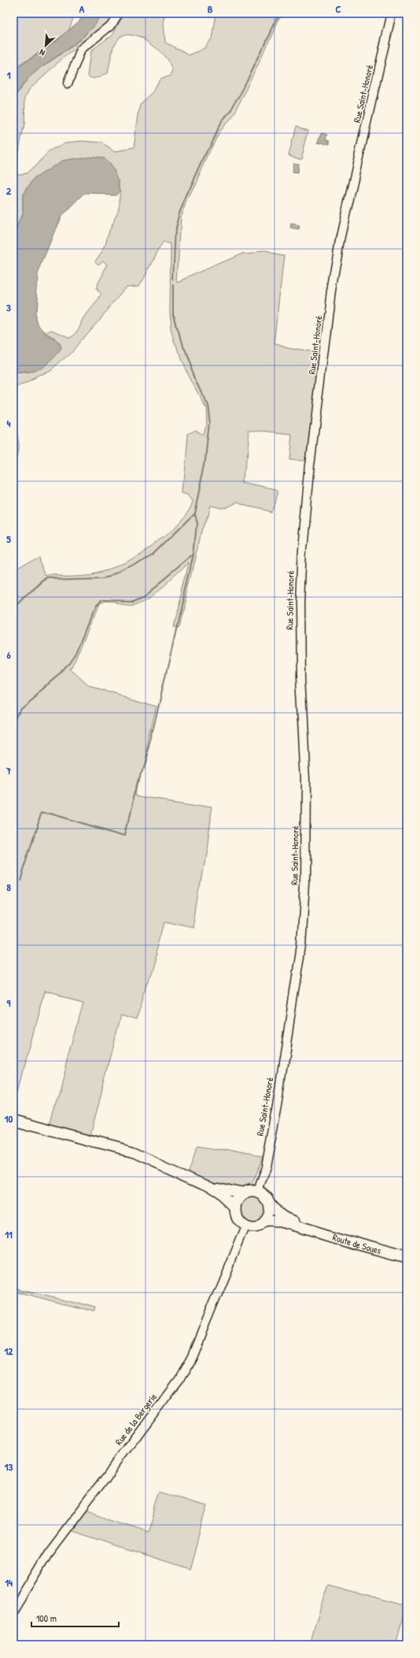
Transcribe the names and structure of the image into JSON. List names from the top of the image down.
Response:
{
  "streets": {
    "main road": ["Route de Soues"],
    "street": ["Rue Saint-Honoré", "Rue de la Bergerie"]
  },
  "crossings": [
    ["Rue Saint-Honoré", "Route de Soues"],
    ["Rue Saint-Honoré", "Rue de la Bergerie"],
    ["Route de Soues", "Rue de la Bergerie"]
  ],
  "scale_bar": "100 m",
  "north": "bottom left",
  "grid": {
    "columns": ["A", "B", "C"],
    "rows": [
      "1",
      "2",
      "3",
      "4",
      "5",
      "6",
      "7",
      "8",
      "9",
      "10",
      "11",
      "12",
      "13",
      "14"
    ]
  }
}
